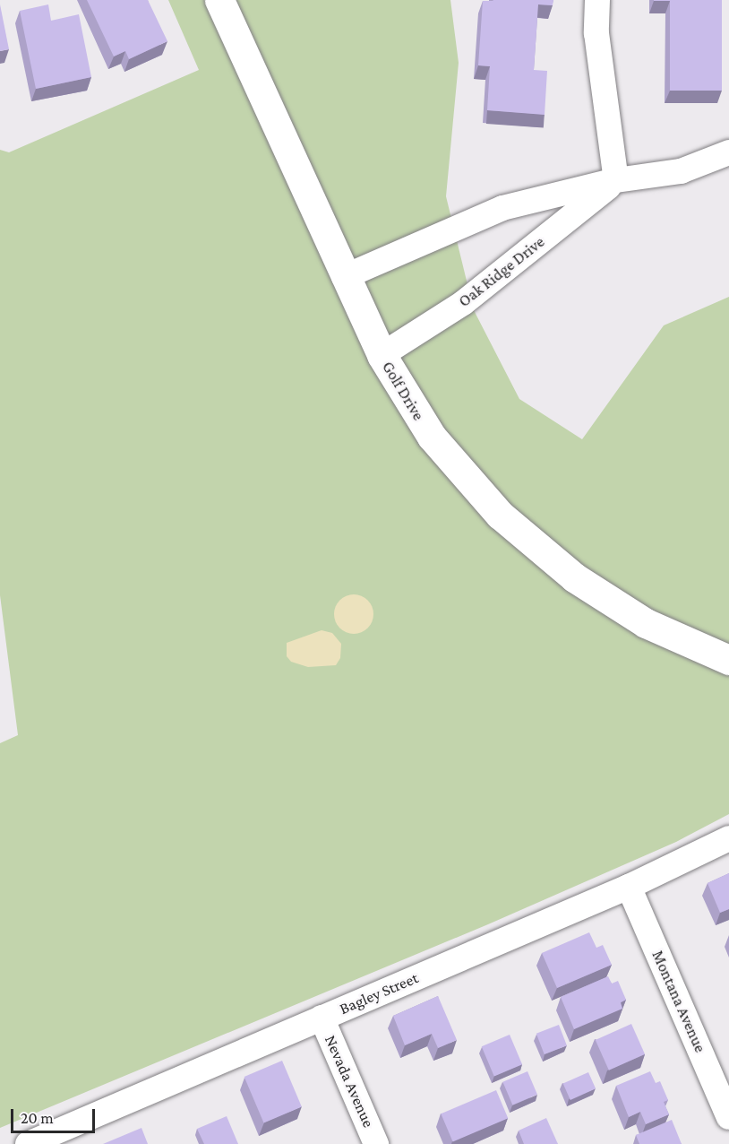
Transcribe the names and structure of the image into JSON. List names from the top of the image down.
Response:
{
  "streets": {
    "street": [
      "Oak Ridge Drive",
      "Golf Drive",
      "Bagley Street",
      "Montana Avenue",
      "Nevada Avenue"
    ]
  },
  "crossings": [
    ["Oak Ridge Drive", "Golf Drive"],
    ["Bagley Street", "Montana Avenue"],
    ["Bagley Street", "Nevada Avenue"]
  ],
  "scale_bar": "20 m"
}
